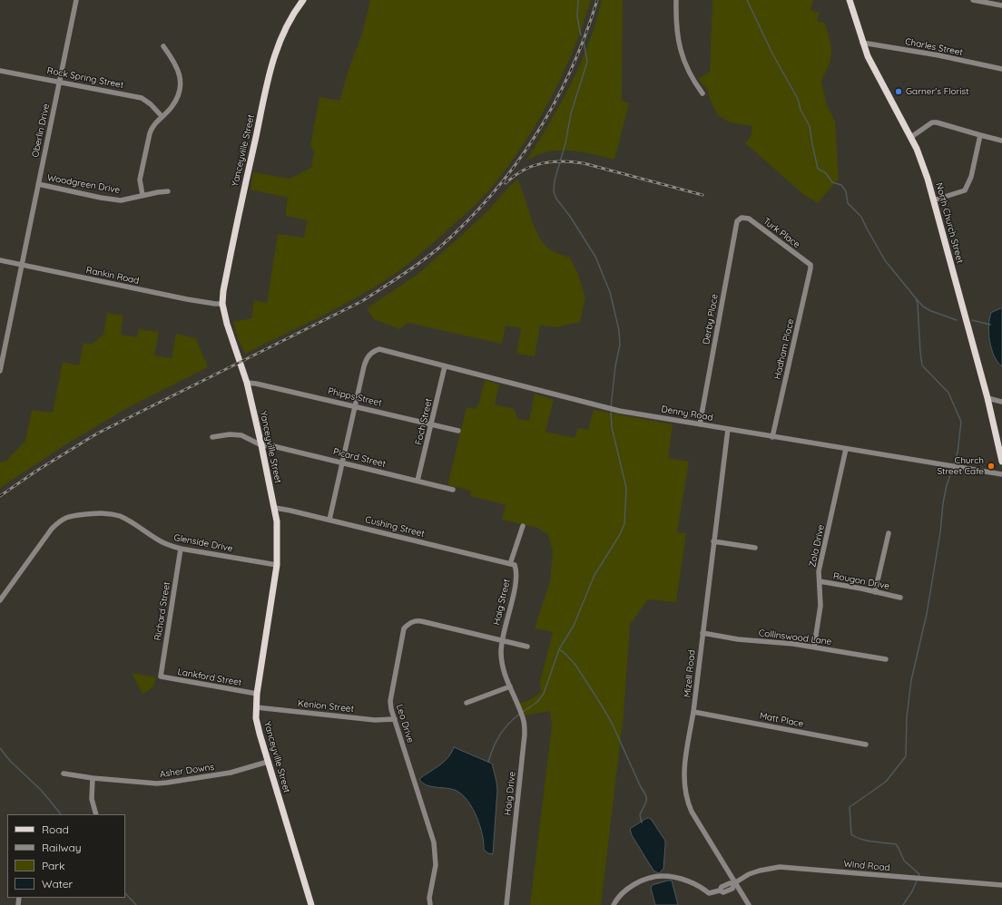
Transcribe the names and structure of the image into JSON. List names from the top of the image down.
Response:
{
  "streets": {
    "main road": ["Yanceyville Street", "North Church Street"],
    "street": [
      "Charles Street",
      "Rock Spring Street",
      "Oberlin Drive",
      "Woodgreen Drive",
      "Turk Place",
      "Rankin Road",
      "Derby Place",
      "Hadham Place",
      "Phipps Street",
      "Denny Road",
      "Foch Street",
      "Picard Street",
      "Cushing Street",
      "Glenside Drive",
      "Zola Drive",
      "Rougon Drive",
      "Haig Street",
      "Richard Street",
      "Collinswood Lane",
      "Mizell Road",
      "Lankford Street",
      "Kenion Street",
      "Matt Place",
      "Leo Drive",
      "Asher Downs",
      "Haig Drive",
      "Wind Road"
    ]
  },
  "crossings": [
    ["Charles Street", "North Church Street"],
    ["Rock Spring Street", "Oberlin Drive"],
    ["Oberlin Drive", "Woodgreen Drive"],
    ["Oberlin Drive", "Rankin Road"],
    ["Yanceyville Street", "Rankin Road"],
    ["Yanceyville Street", "Phipps Street"],
    ["Yanceyville Street", "Picard Street"],
    ["Yanceyville Street", "Cushing Street"],
    ["Yanceyville Street", "Glenside Drive"],
    ["Yanceyville Street", "Lankford Street"],
    ["Yanceyville Street", "Kenion Street"],
    ["Yanceyville Street", "Asher Downs"],
    ["Turk Place", "Derby Place"],
    ["Turk Place", "Hadham Place"],
    ["Derby Place", "Denny Road"],
    ["Hadham Place", "Denny Road"],
    ["Phipps Street", "Denny Road"],
    ["Phipps Street", "Foch Street"],
    ["Denny Road", "Foch Street"],
    ["Denny Road", "Zola Drive"],
    ["Denny Road", "Mizell Road"],
    ["Foch Street", "Picard Street"],
    ["Cushing Street", "Haig Street"],
    ["Glenside Drive", "Richard Street"],
    ["Zola Drive", "Rougon Drive"],
    ["Zola Drive", "Collinswood Lane"],
    ["Haig Street", "Leo Drive"],
    ["Haig Street", "Haig Drive"],
    ["Richard Street", "Lankford Street"],
    ["Collinswood Lane", "Mizell Road"],
    ["Mizell Road", "Matt Place"],
    ["Mizell Road", "Wind Road"],
    ["Kenion Street", "Leo Drive"]
  ],
  "places": ["Garner's Florist", "Church Street Cafe"],
  "legend": [
    "Road",
    "Railway",
    "Park",
    "Water"
  ]
}
